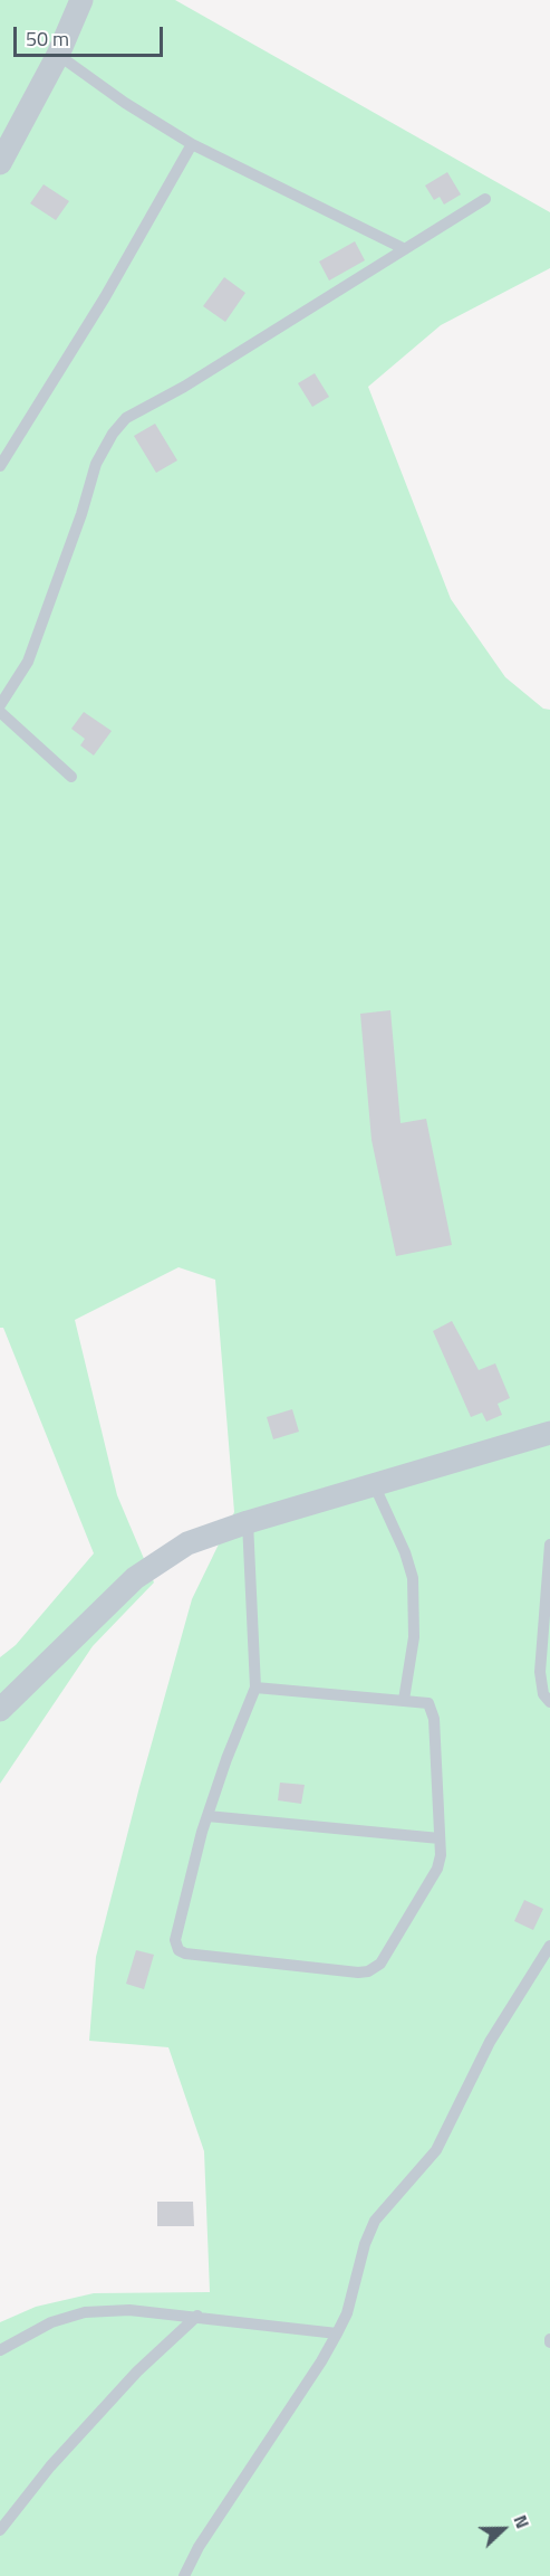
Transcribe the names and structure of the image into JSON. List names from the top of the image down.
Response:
{
  "scale_bar": "50 m",
  "north": "right"
}
